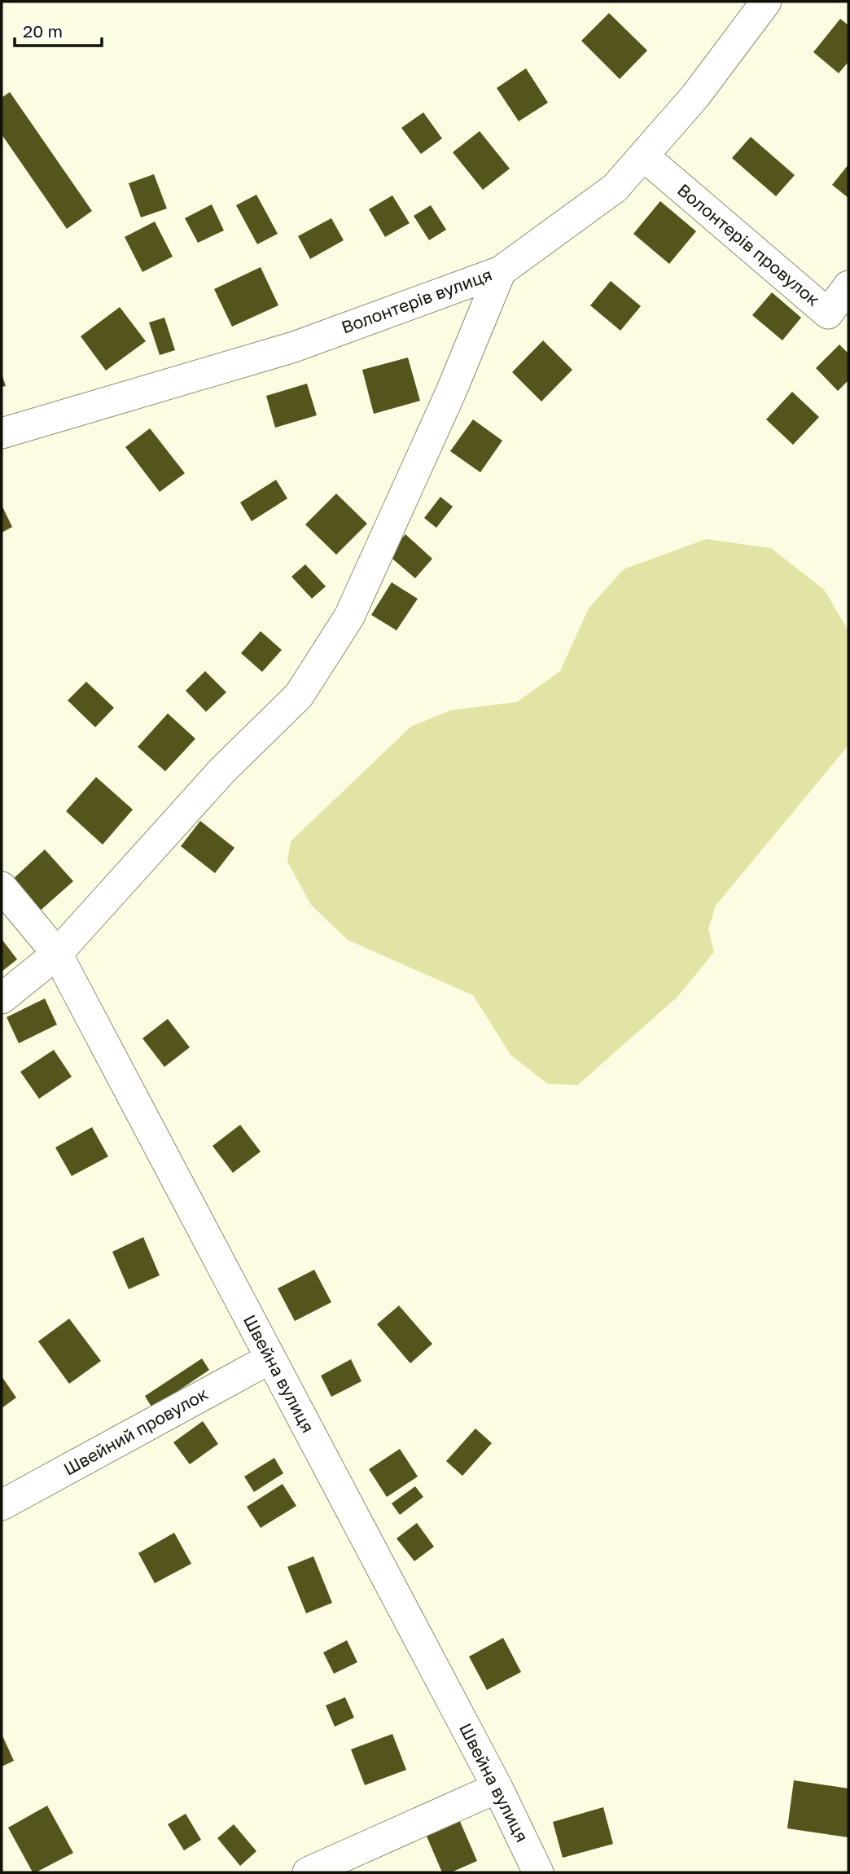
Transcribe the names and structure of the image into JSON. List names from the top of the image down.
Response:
{
  "streets": {
    "street": [
      "Волонтерів провулок",
      "Волонтерів вулиця",
      "Швейна вулиця",
      "Швейний провулок"
    ]
  },
  "crossings": [
    ["Волонтерів провулок", "Волонтерів вулиця"],
    ["Швейна вулиця", "Швейний провулок"]
  ],
  "scale_bar": "20 m"
}
